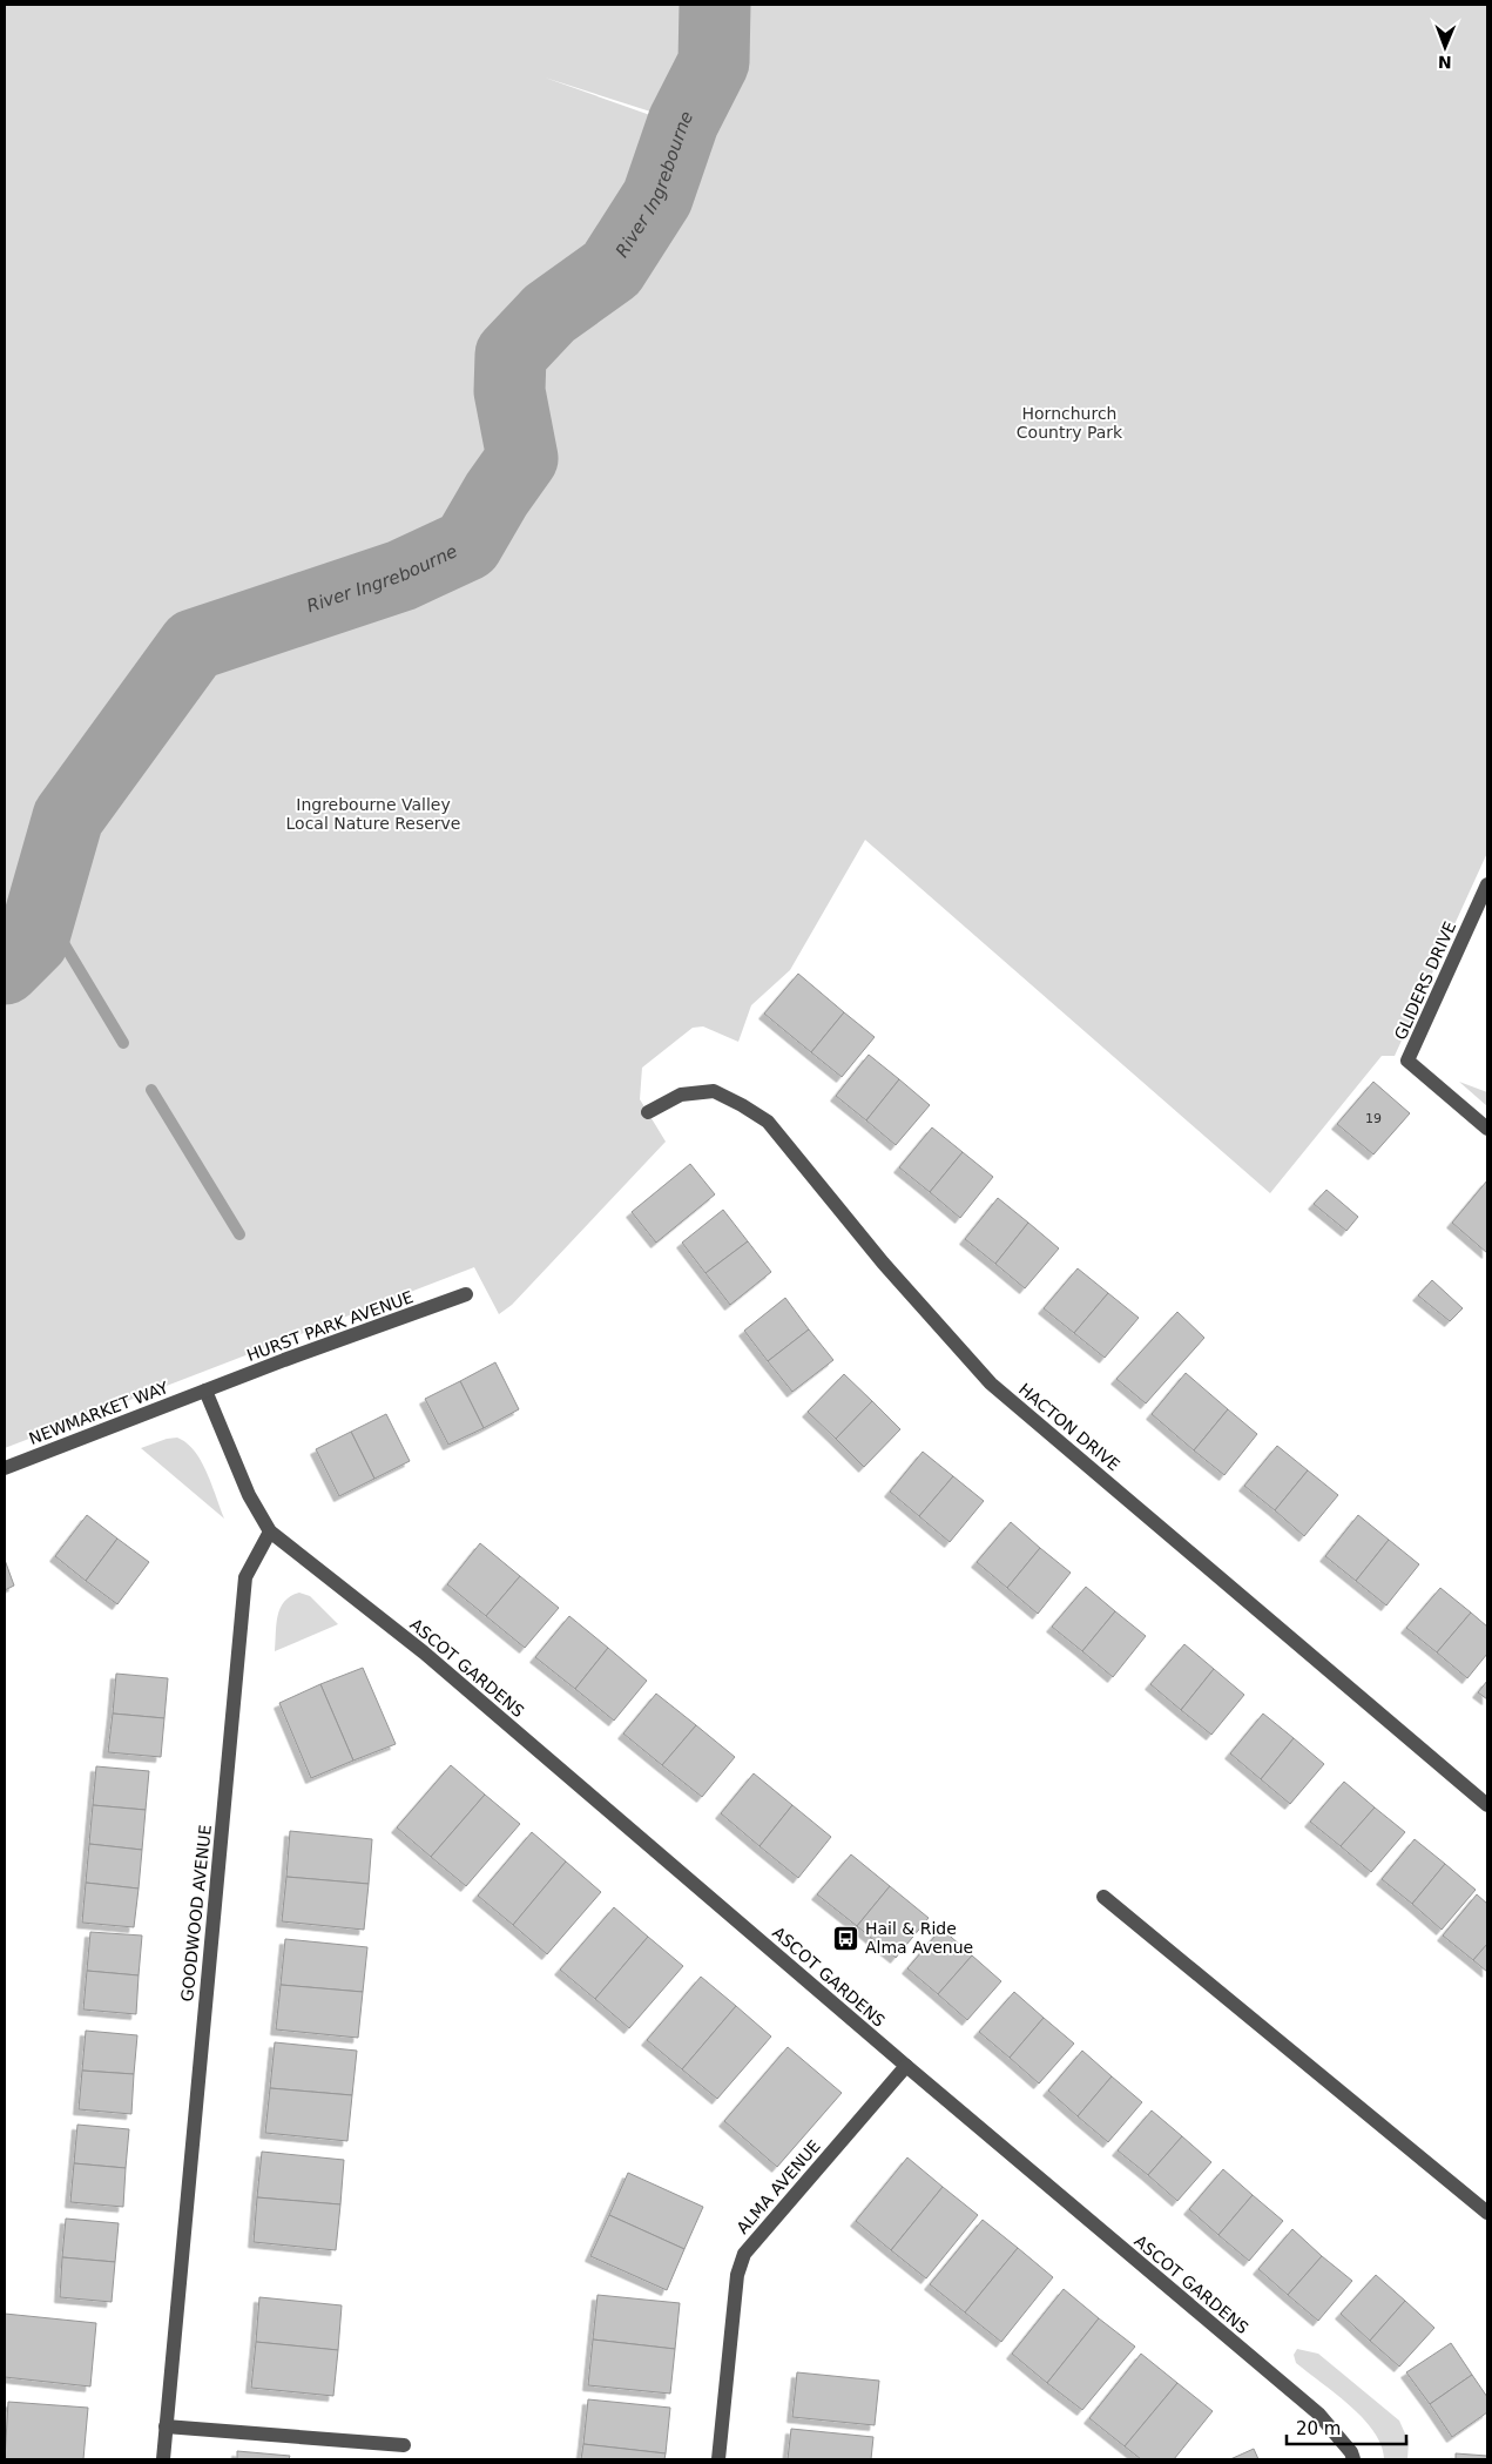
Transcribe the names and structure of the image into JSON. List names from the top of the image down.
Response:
{
  "streets": {
    "street": [
      "GLIDERS DRIVE",
      "HURST PARK AVENUE",
      "NEWMARKET WAY",
      "HACTON DRIVE",
      "ASCOT GARDENS",
      "GOODWOOD AVENUE",
      "ALMA AVENUE"
    ]
  },
  "crossings": [
    ["HURST PARK AVENUE", "NEWMARKET WAY"],
    ["ASCOT GARDENS", "GOODWOOD AVENUE"],
    ["ASCOT GARDENS", "ALMA AVENUE"]
  ],
  "water": ["River Ingrebourne"],
  "parks": ["Hornchurch Country Park", "Ingrebourne Valley Local Nature Reserve"],
  "places": {
    "bus stop": ["Hail & Ride Alma Avenue"]
  },
  "house_numbers": ["19"],
  "scale_bar": "20 m",
  "north": "bottom"
}
